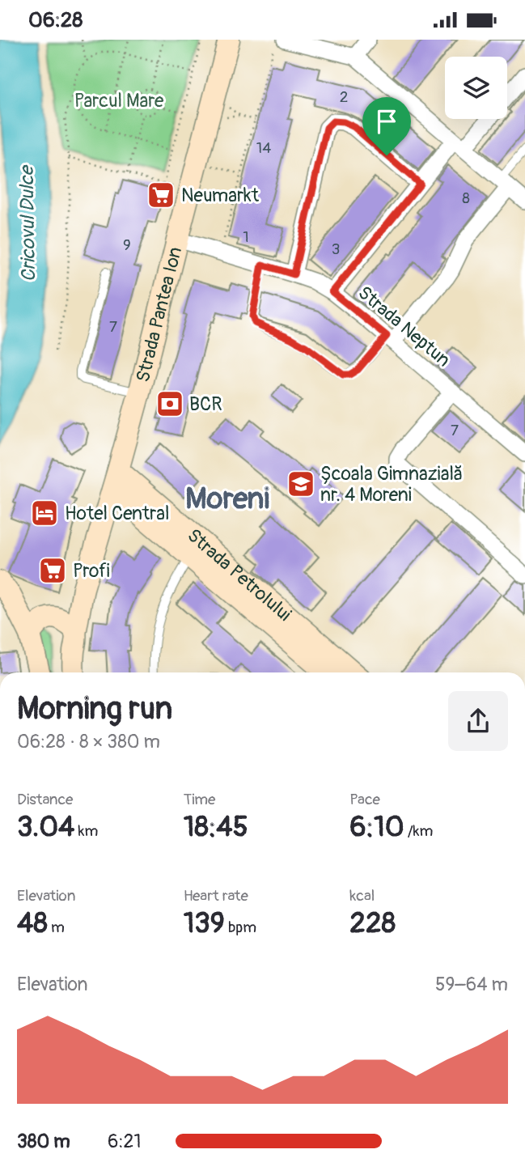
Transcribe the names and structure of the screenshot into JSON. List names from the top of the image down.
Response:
{
  "streets": {
    "main road": ["Strada Pantea Ion", "Strada Petrolului"],
    "street": ["Strada Neptun"]
  },
  "crossings": [
    ["Strada Pantea Ion", "Strada Neptun"],
    ["Strada Pantea Ion", "Strada Petrolului"]
  ],
  "districts": ["Moreni"],
  "water": ["Cricovul Dulce"],
  "parks": ["Parcul Mare"],
  "places": {
    "supermarket": ["Neumarkt", "Profi"],
    "bank": ["BCR"],
    "school or university": ["Școala Gimnazială nr. 4 Moreni"],
    "hotel": ["Hotel Central"]
  },
  "house_numbers": [
    "2",
    "14",
    "8",
    "1",
    "9",
    "3",
    "7",
    "7"
  ],
  "page": {
    "status": "06:28",
    "heading": ["Morning run", "06:28 · 8 × 380 m"],
    "stats": [
      ["Distance", "3.04 km"],
      ["Time", "18:45"],
      ["Pace", "6:10 /km"],
      ["Elevation", "48 m"],
      ["Heart rate", "139 bpm"],
      ["kcal", "228"]
    ],
    "chart": ["Elevation", "59–64 m"],
    "list": [
      {
        "name": "380 m",
        "note": "6:21"
      }
    ]
  }
}
